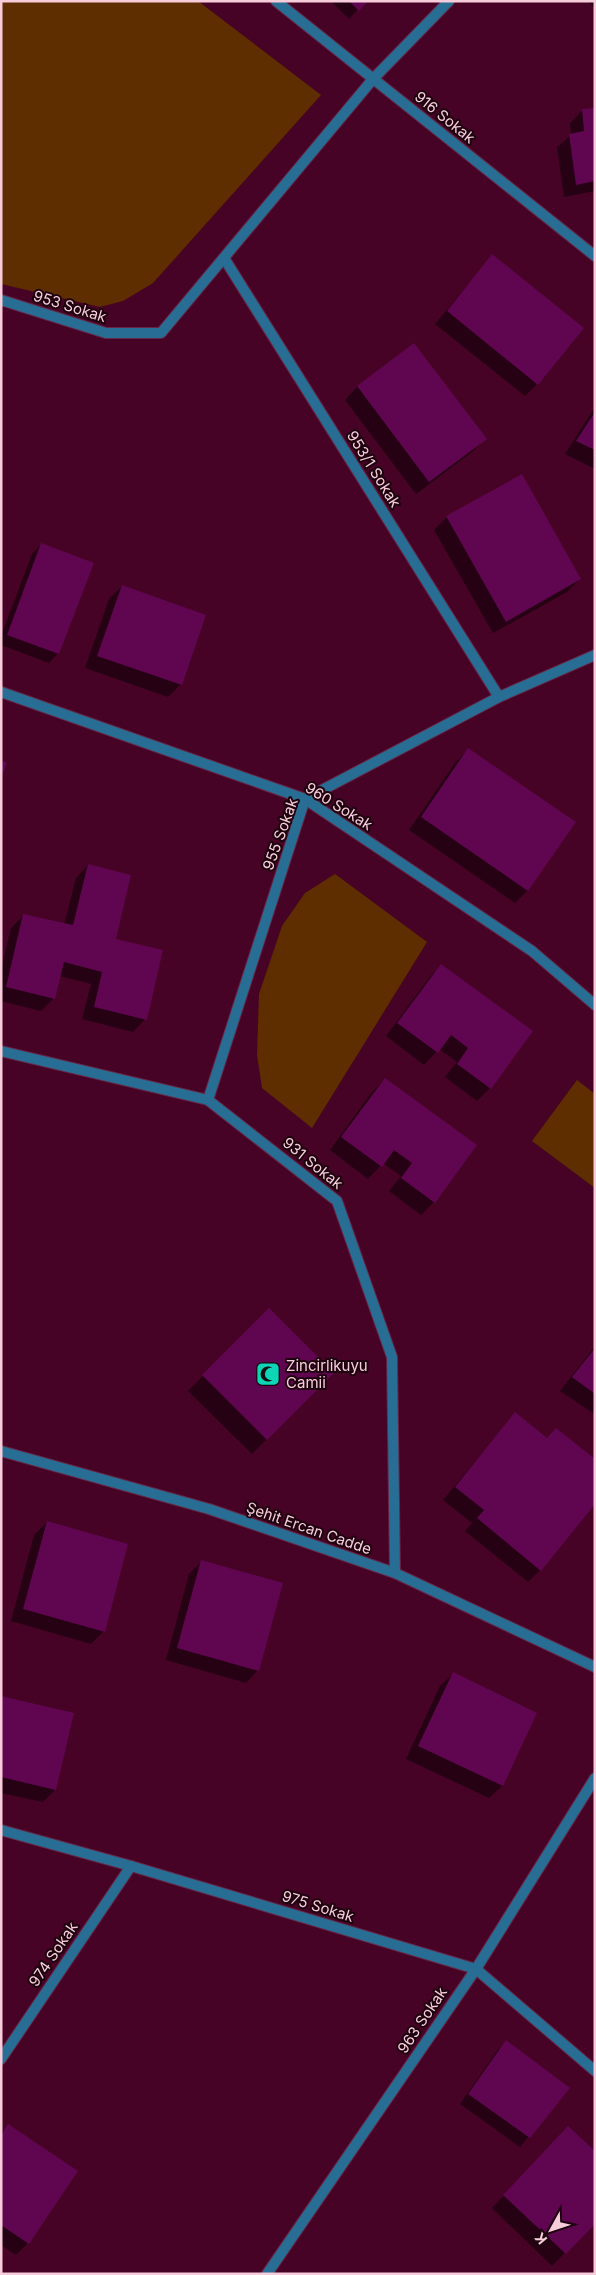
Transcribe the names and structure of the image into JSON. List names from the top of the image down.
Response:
{
  "streets": {
    "street": [
      "916 Sokak",
      "953 Sokak",
      "953/1 Sokak",
      "960 Sokak",
      "955 Sokak",
      "931 Sokak",
      "Şehit Ercan Cadde",
      "975 Sokak",
      "974 Sokak",
      "963 Sokak"
    ]
  },
  "crossings": [
    ["953 Sokak", "953/1 Sokak"],
    ["953/1 Sokak", "955 Sokak"],
    ["960 Sokak", "955 Sokak"],
    ["955 Sokak", "931 Sokak"],
    ["931 Sokak", "Şehit Ercan Cadde"],
    ["975 Sokak", "974 Sokak"],
    ["975 Sokak", "963 Sokak"]
  ],
  "places": {
    "mosque": ["Zincirlikuyu Camii"]
  },
  "north": "bottom left"
}
